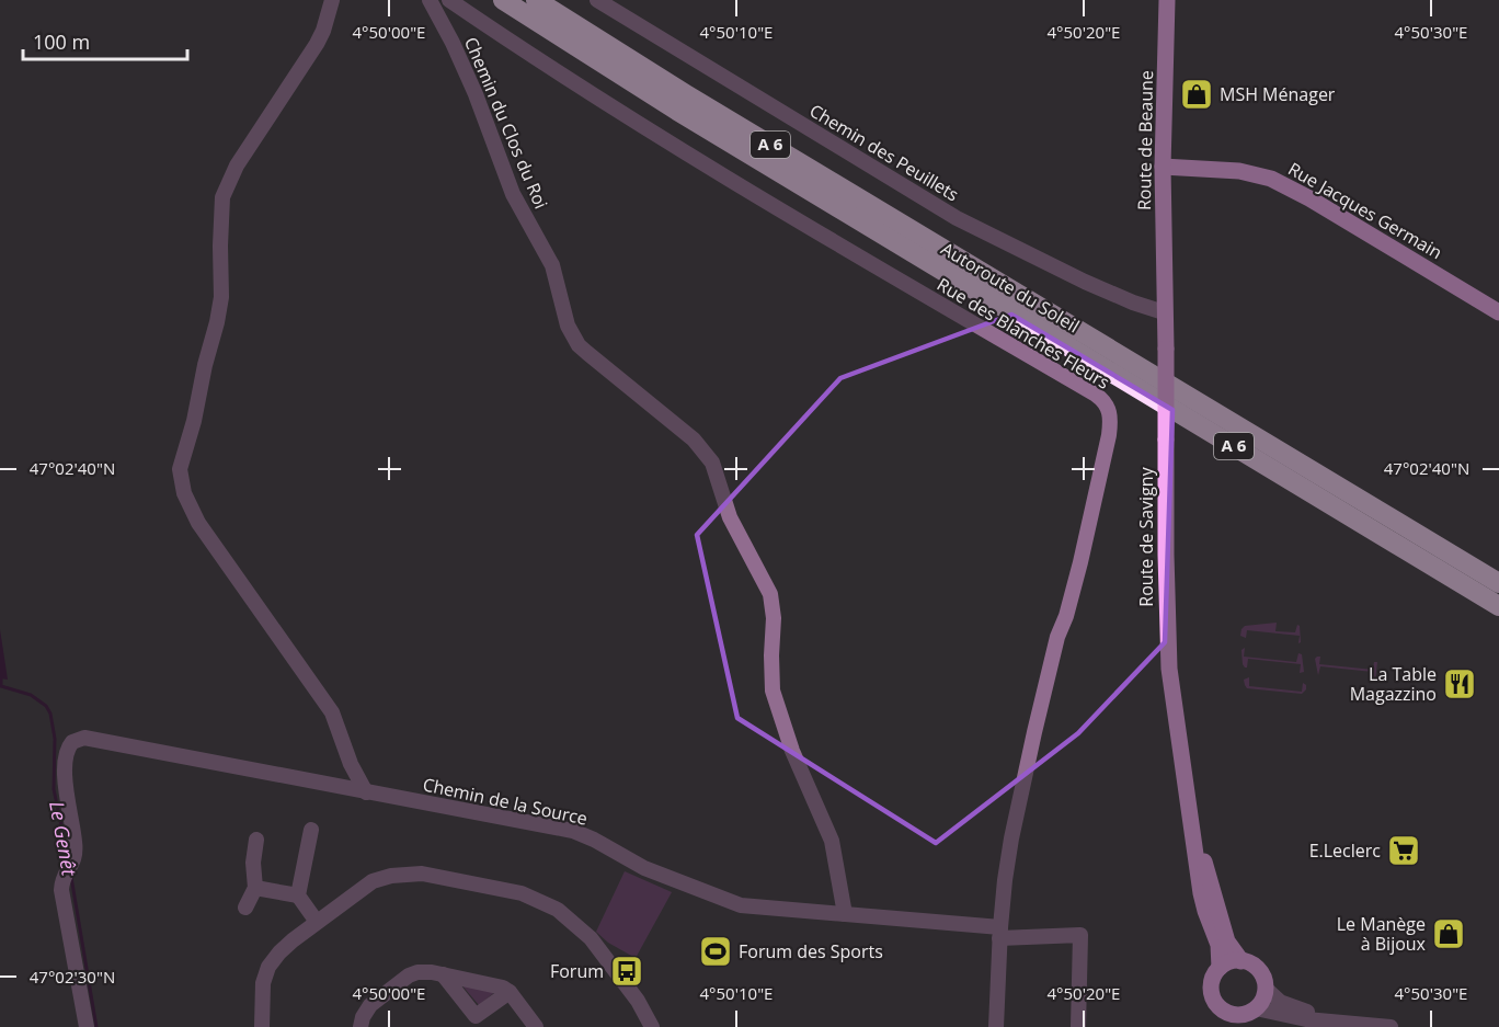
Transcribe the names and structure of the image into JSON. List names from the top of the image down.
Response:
{
  "streets": {
    "highway": ["A 6", "Autoroute du Soleil"],
    "main road": ["Route de Beaune", "Rue Jacques Germain", "Route de Savigny"],
    "street": [
      "Chemin du Clos du Roi",
      "Chemin des Peuillets",
      "Rue des Blanches Fleurs",
      "Chemin de la Source"
    ]
  },
  "crossings": [
    ["Chemin du Clos du Roi", "Chemin de la Source"],
    ["Route de Beaune", "Rue Jacques Germain"],
    ["Route de Beaune", "Route de Savigny"],
    ["Chemin des Peuillets", "Route de Savigny"],
    ["Rue des Blanches Fleurs", "Chemin de la Source"]
  ],
  "water": ["Le Genêt"],
  "places": {
    "shop": ["MSH Ménager", "Le Manège à Bijoux"],
    "restaurant": ["La Table Magazzino"],
    "supermarket": ["E.Leclerc"],
    "sports": ["Forum des Sports"],
    "bus stop": ["Forum"]
  },
  "scale_bar": "100 m",
  "coordinates": [
    "4°50'00\"E",
    "4°50'10\"E",
    "4°50'20\"E",
    "4°50'30\"E",
    "47°02'40\"N",
    "47°02'30\"N"
  ]
}
